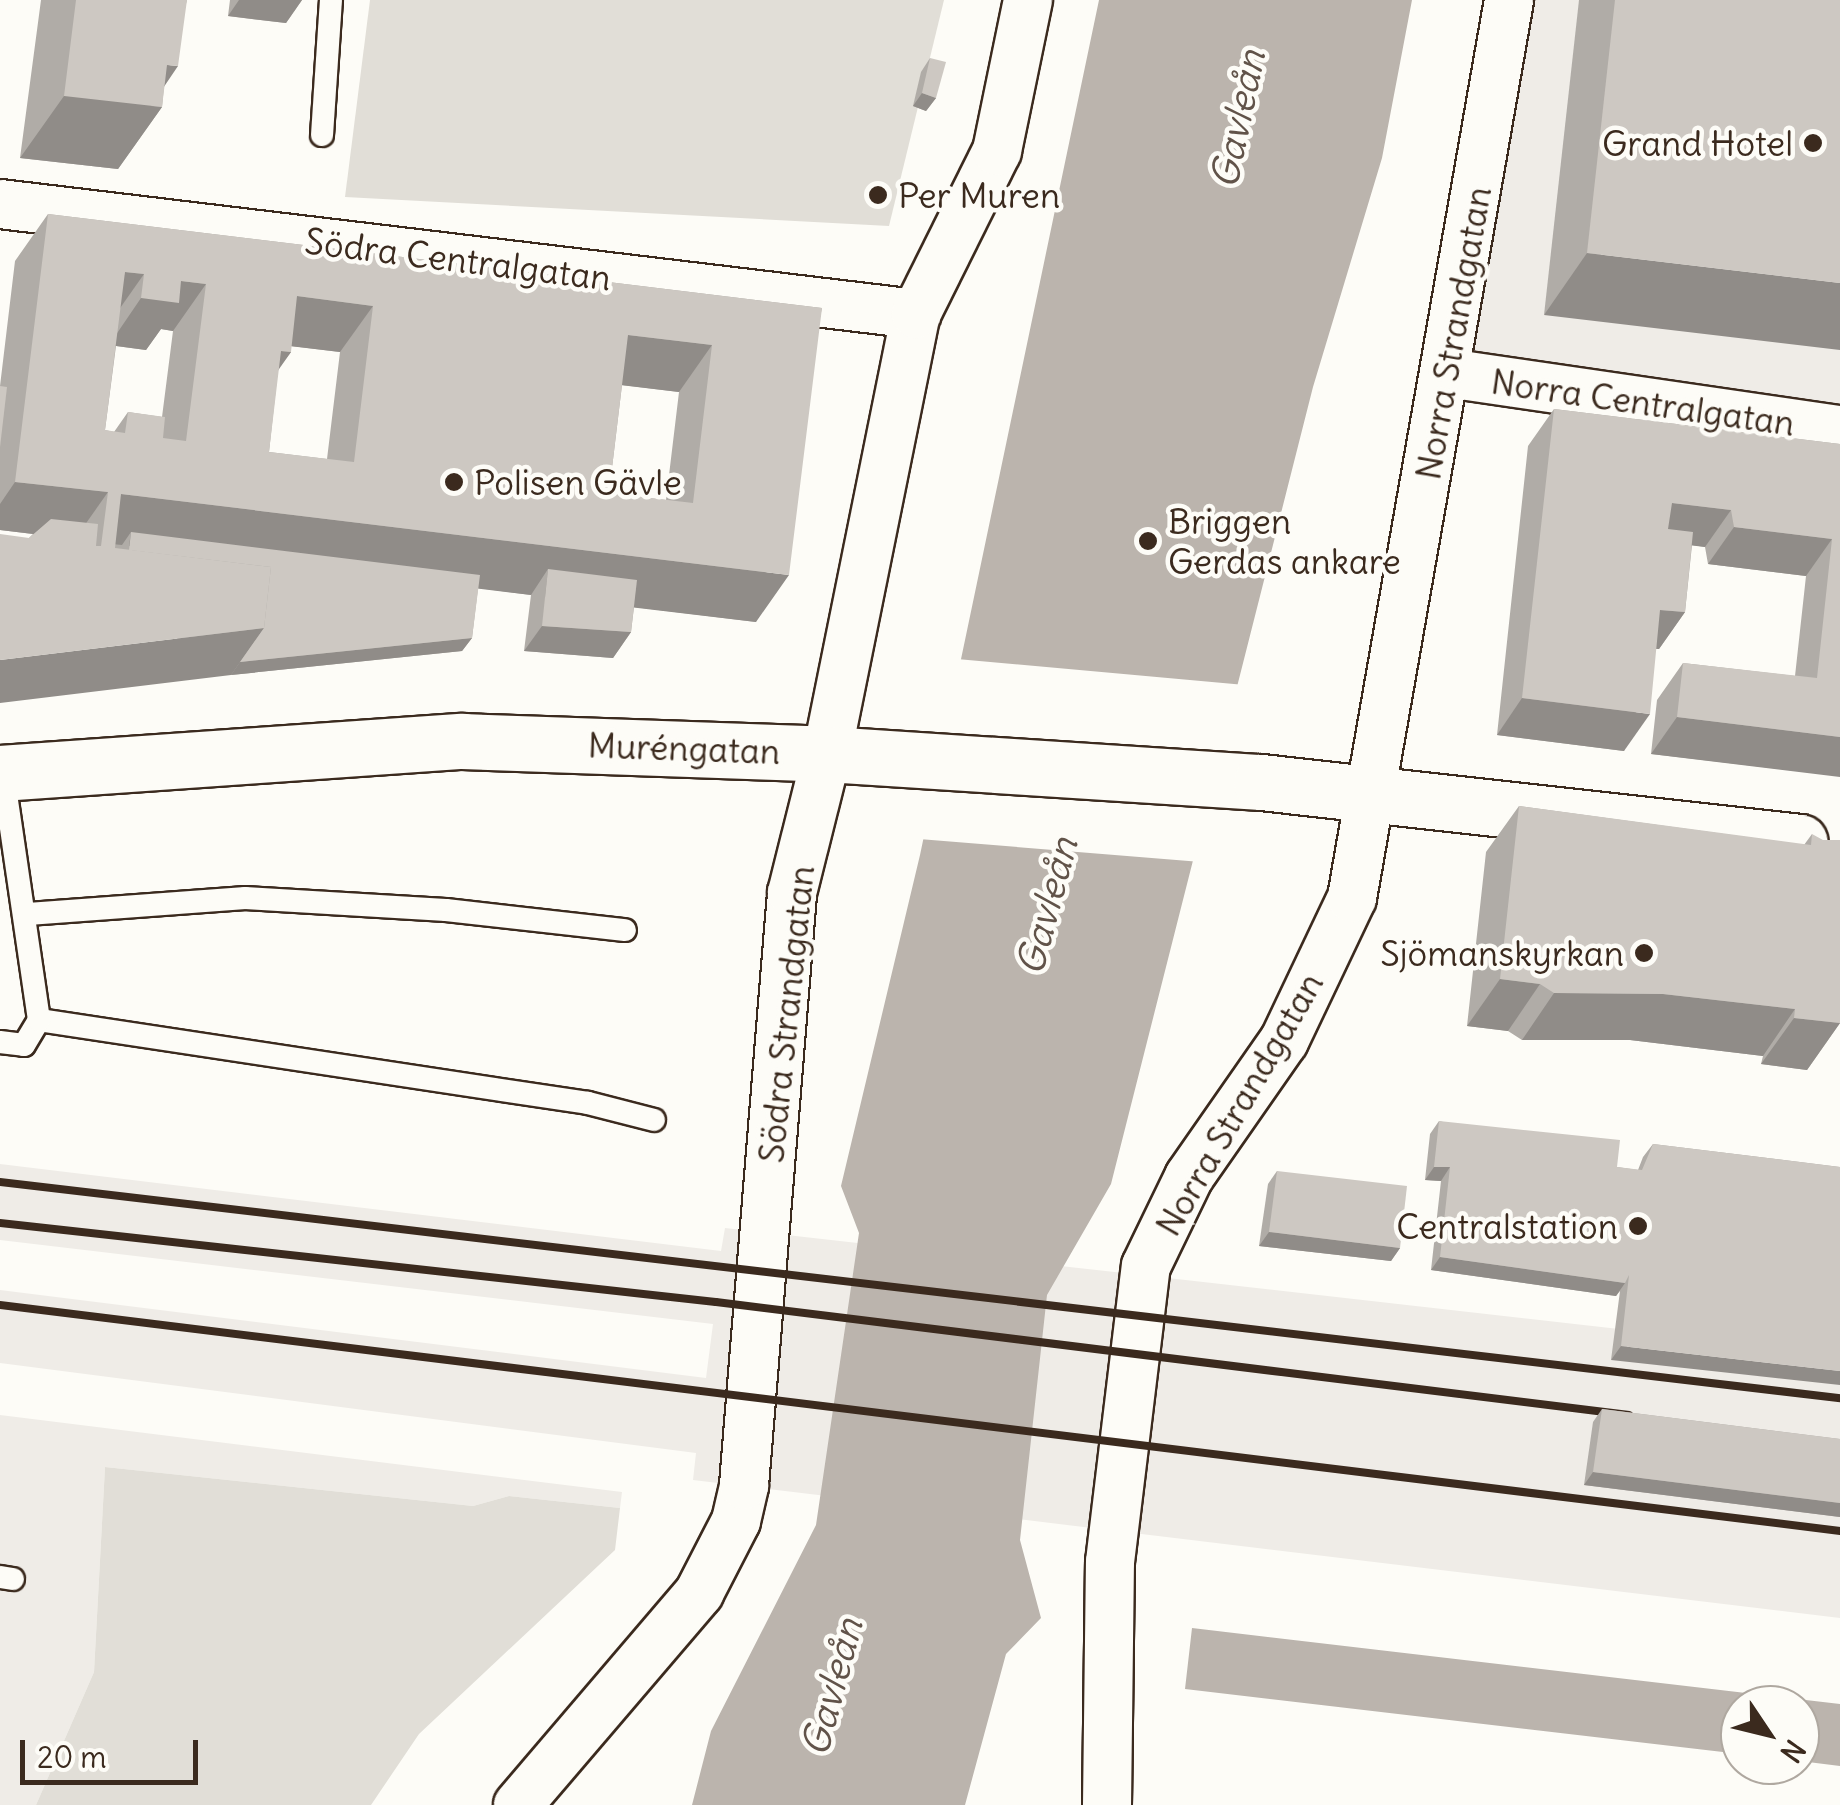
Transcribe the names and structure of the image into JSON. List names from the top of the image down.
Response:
{
  "streets": {
    "street": [
      "Södra Centralgatan",
      "Norra Strandgatan",
      "Norra Centralgatan",
      "Muréngatan",
      "Södra Strandgatan"
    ]
  },
  "crossings": [
    ["Södra Centralgatan", "Södra Strandgatan"],
    ["Norra Strandgatan", "Norra Centralgatan"],
    ["Norra Strandgatan", "Muréngatan"],
    ["Muréngatan", "Södra Strandgatan"]
  ],
  "water": ["Gavleån"],
  "places": [
    "Grand Hotel",
    "Per Muren",
    "Polisen Gävle",
    "Briggen Gerdas ankare",
    "Sjömanskyrkan",
    "Centralstation"
  ],
  "scale_bar": "20 m",
  "north": "bottom right"
}
